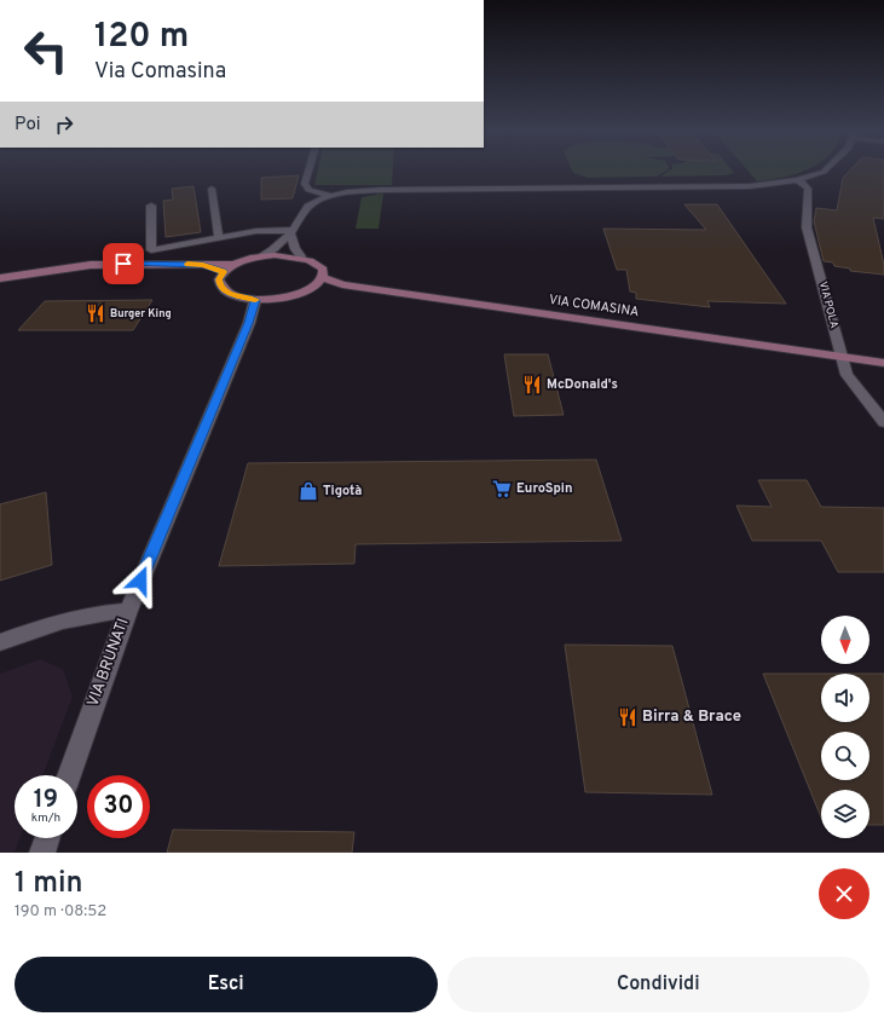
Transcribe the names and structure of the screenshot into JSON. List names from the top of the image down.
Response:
{
  "streets": {
    "main road": ["VIA COMASINA"],
    "street": ["VIA POLA", "VIA BRUNATI"]
  },
  "crossings": [
    ["VIA POLA", "VIA COMASINA"],
    ["VIA COMASINA", "VIA BRUNATI"]
  ],
  "places": {
    "restaurant": ["Burger King", "McDonald's", "Birra & Brace"],
    "supermarket": ["EuroSpin"],
    "shop": ["Tigotà"]
  },
  "north": "bottom",
  "page": {
    "turn": ["120 m", "Via Comasina"],
    "then": "Poi",
    "speed": "19 km/h",
    "limit": "30",
    "heading": ["1 min", "190 m · 08:52"],
    "buttons": ["Esci", "Condividi"]
  }
}
